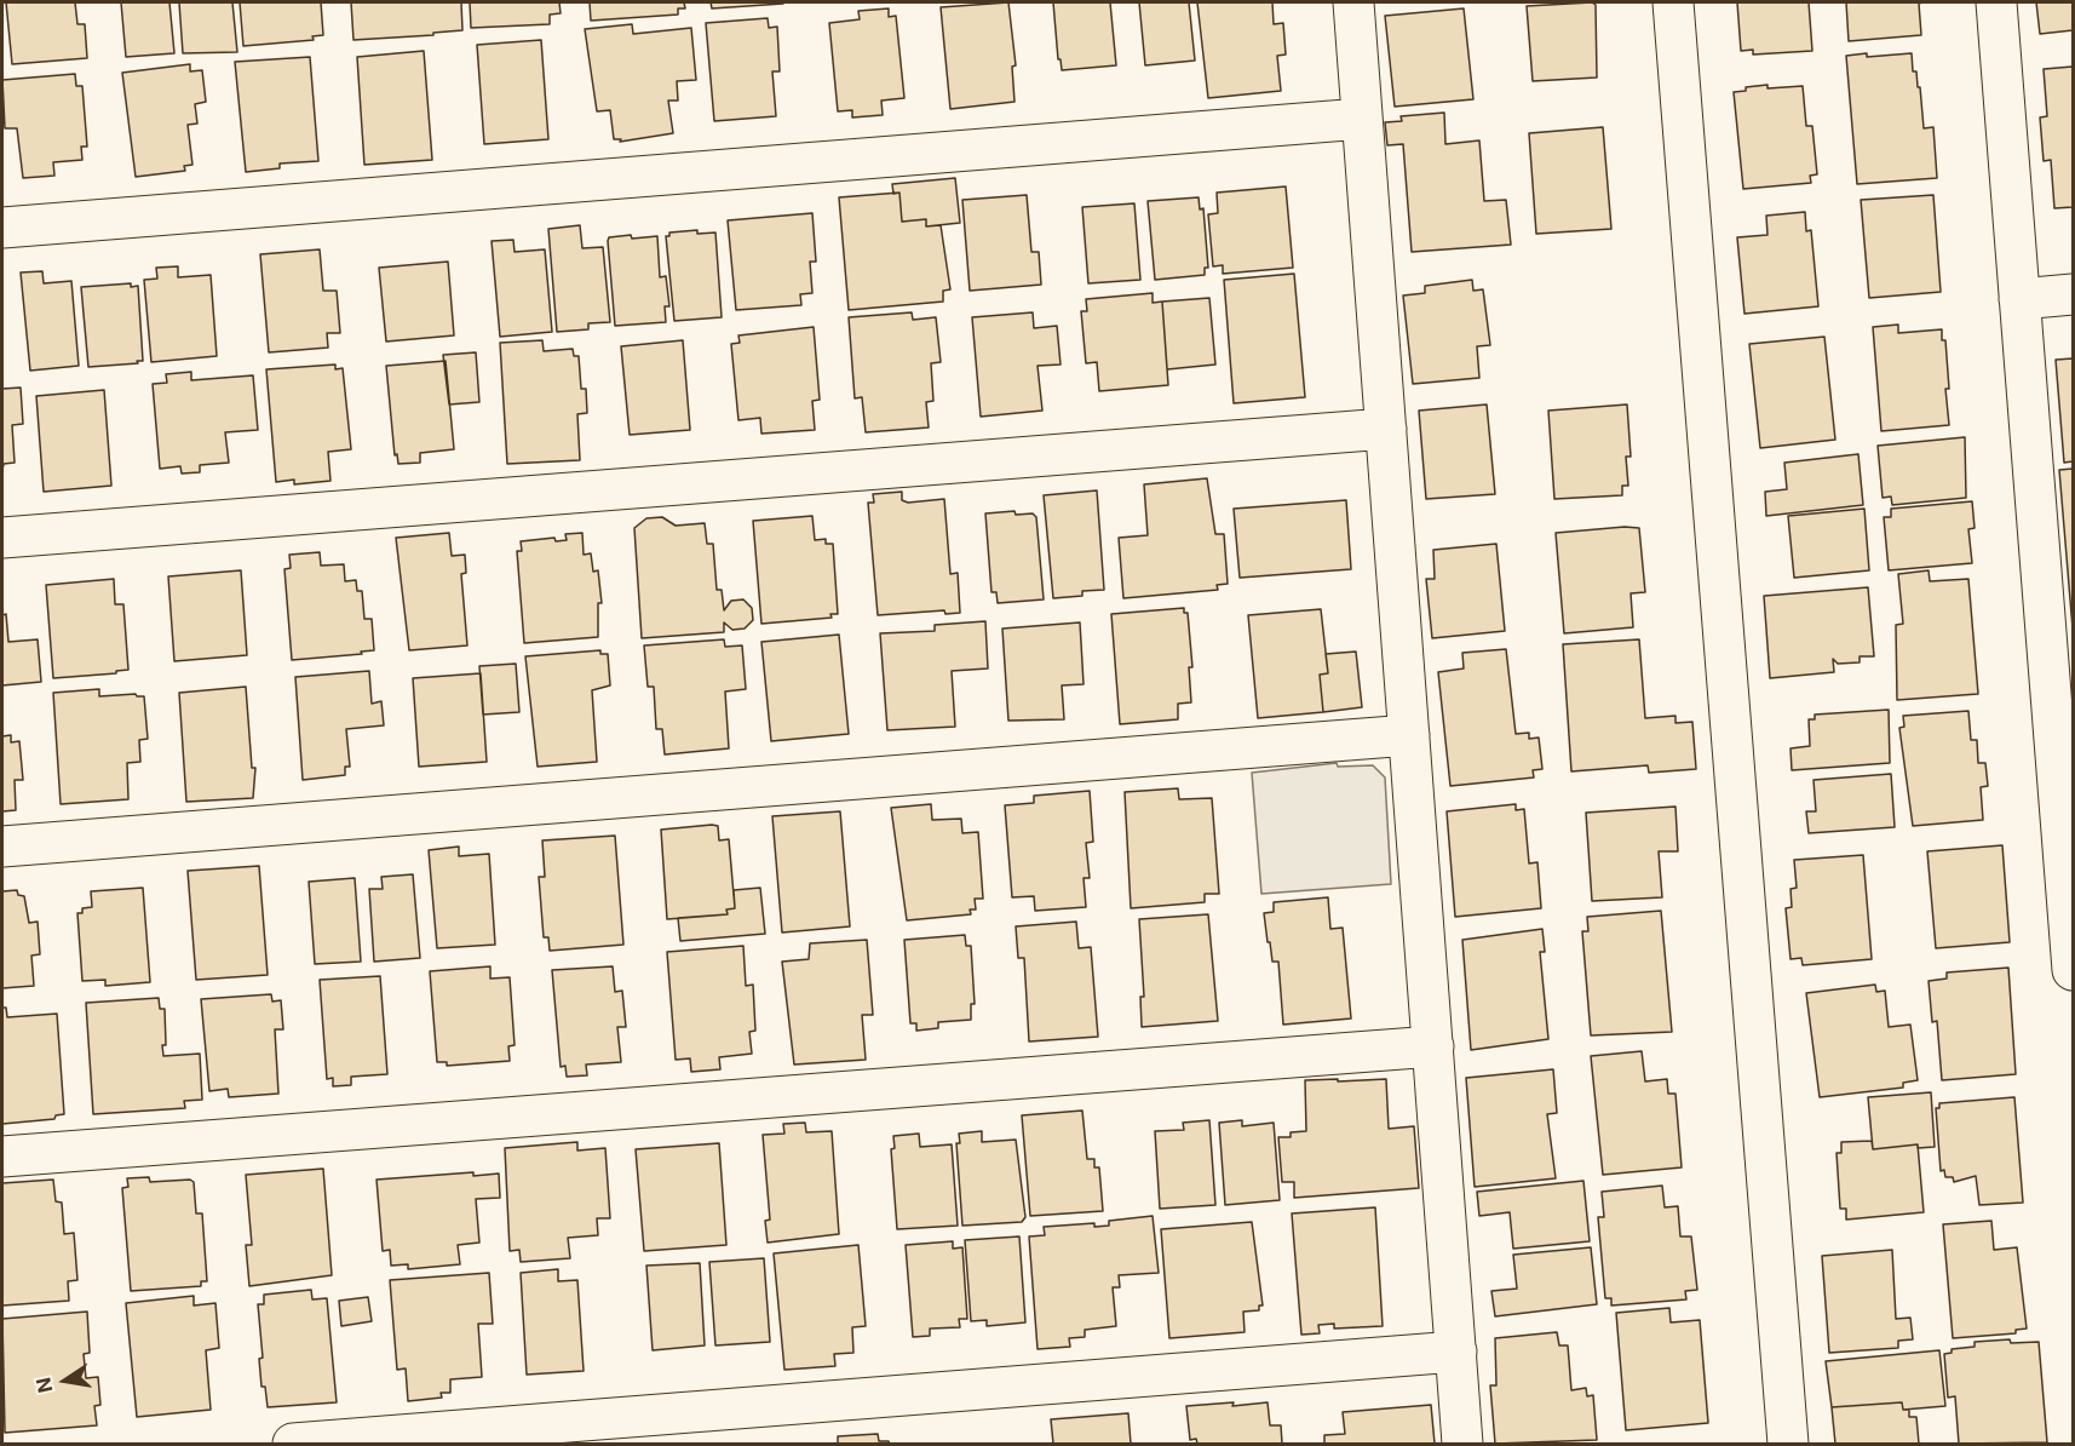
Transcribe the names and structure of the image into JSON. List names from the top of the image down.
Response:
{
  "north": "left"
}
